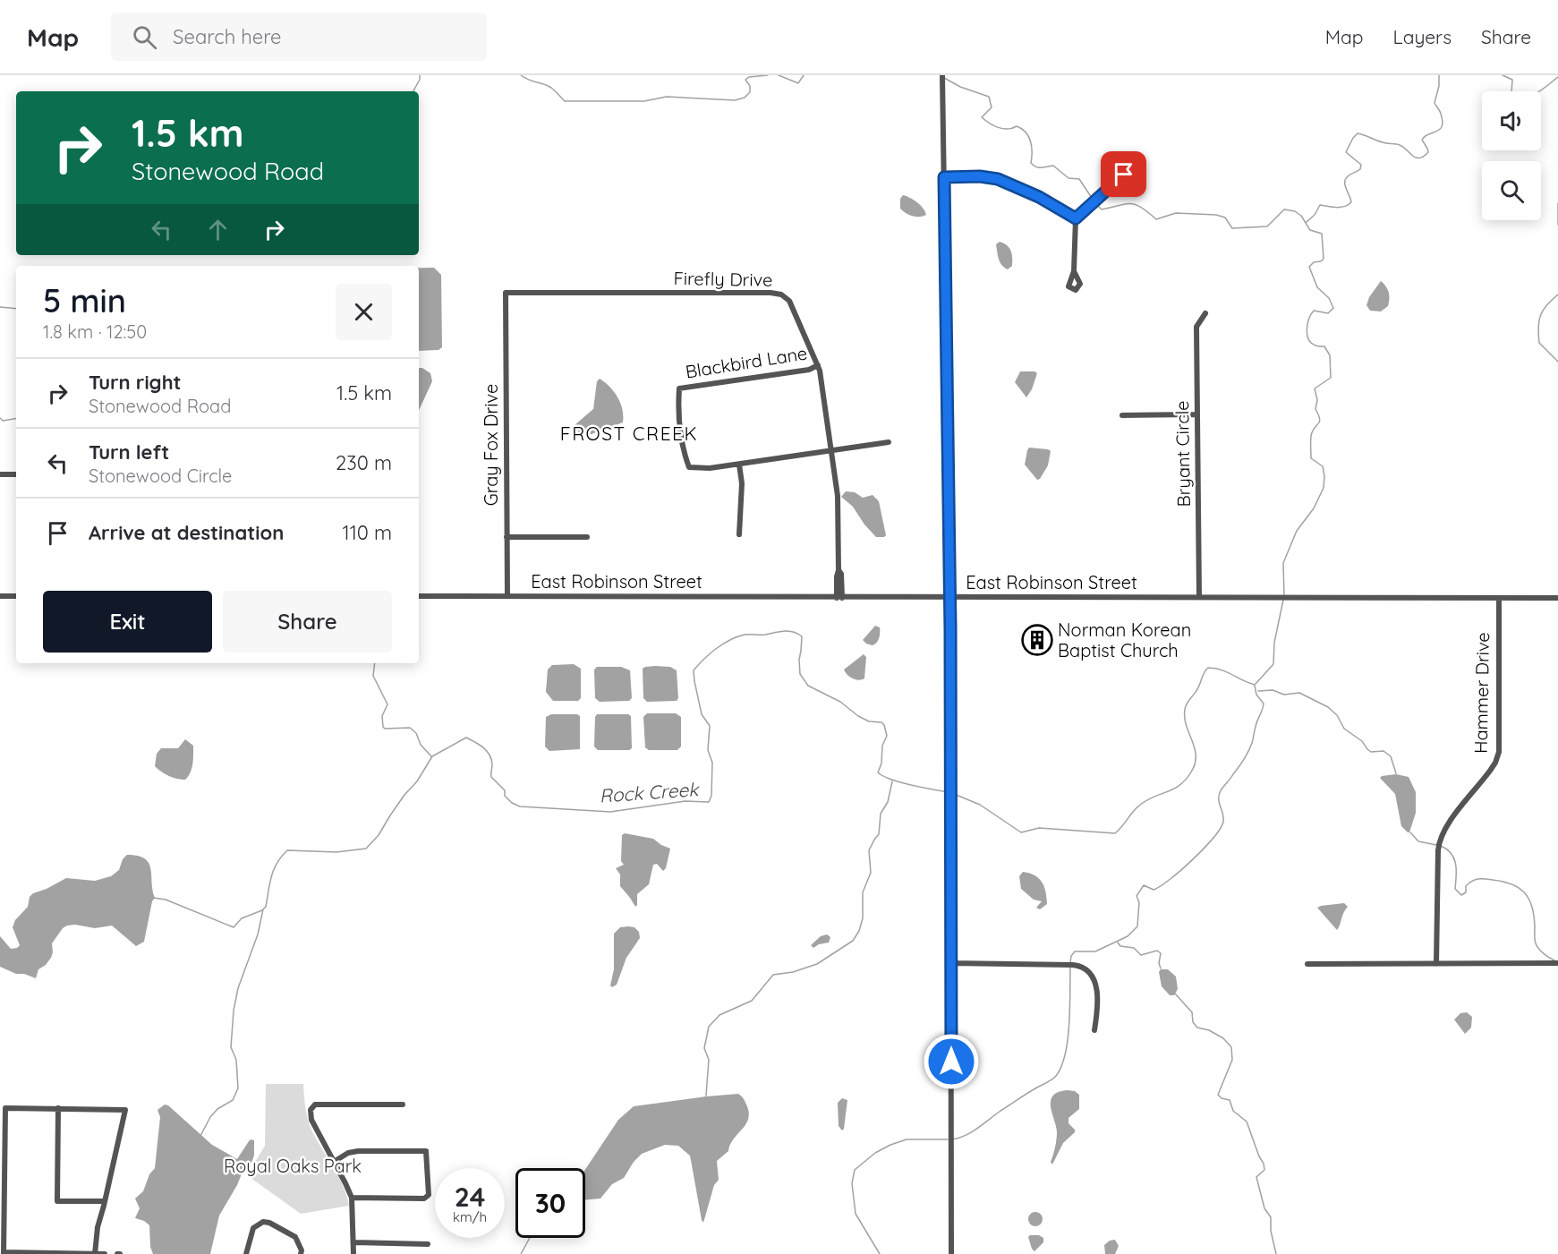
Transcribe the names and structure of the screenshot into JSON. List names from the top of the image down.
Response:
{
  "streets": {
    "street": [
      "Firefly Drive",
      "Blackbird Lane",
      "Gray Fox Drive",
      "Bryant Circle",
      "East Robinson Street",
      "Hammer Drive"
    ]
  },
  "crossings": [
    ["Firefly Drive", "Blackbird Lane"],
    ["Firefly Drive", "Gray Fox Drive"],
    ["Firefly Drive", "East Robinson Street"],
    ["Gray Fox Drive", "East Robinson Street"],
    ["Bryant Circle", "East Robinson Street"],
    ["East Robinson Street", "Hammer Drive"]
  ],
  "districts": ["FROST CREEK"],
  "water": ["Rock Creek"],
  "parks": ["Royal Oaks Park"],
  "places": {
    "building": ["Norman Korean Baptist Church"]
  },
  "page": {
    "header": "Map",
    "search": "Search here",
    "nav": ["Map", "Layers", "Share"],
    "turn": ["1.5 km", "Stonewood Road"],
    "heading": ["5 min", "1.8 km · 12:50"],
    "list": [
      {
        "name": "Turn right",
        "note": "Stonewood Road",
        "value": "1.5 km"
      },
      {
        "name": "Turn left",
        "note": "Stonewood Circle",
        "value": "230 m"
      },
      {
        "name": "Arrive at destination",
        "value": "110 m"
      }
    ],
    "buttons": ["Exit", "Share"],
    "speed": "24 km/h",
    "limit": "30"
  }
}
